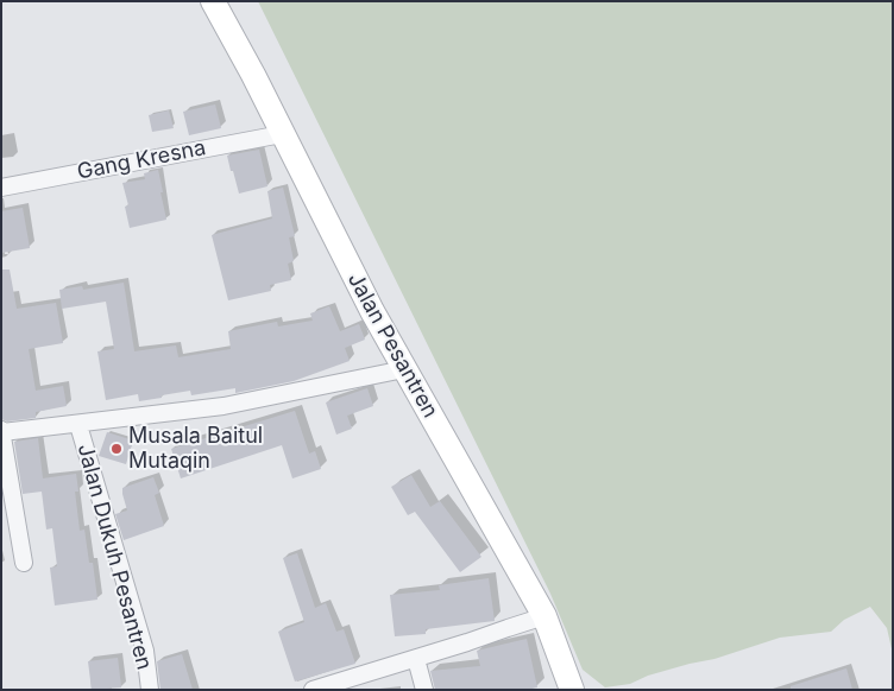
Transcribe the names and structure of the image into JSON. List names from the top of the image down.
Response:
{
  "streets": {
    "main road": ["Jalan Pesantren"],
    "street": ["Gang Kresna", "Jalan Dukuh Pesantren"]
  },
  "crossings": [
    ["Gang Kresna", "Jalan Pesantren"],
    ["Jalan Pesantren", "Jalan Dukuh Pesantren"]
  ],
  "places": ["Musala Baitul Mutaqin"]
}
